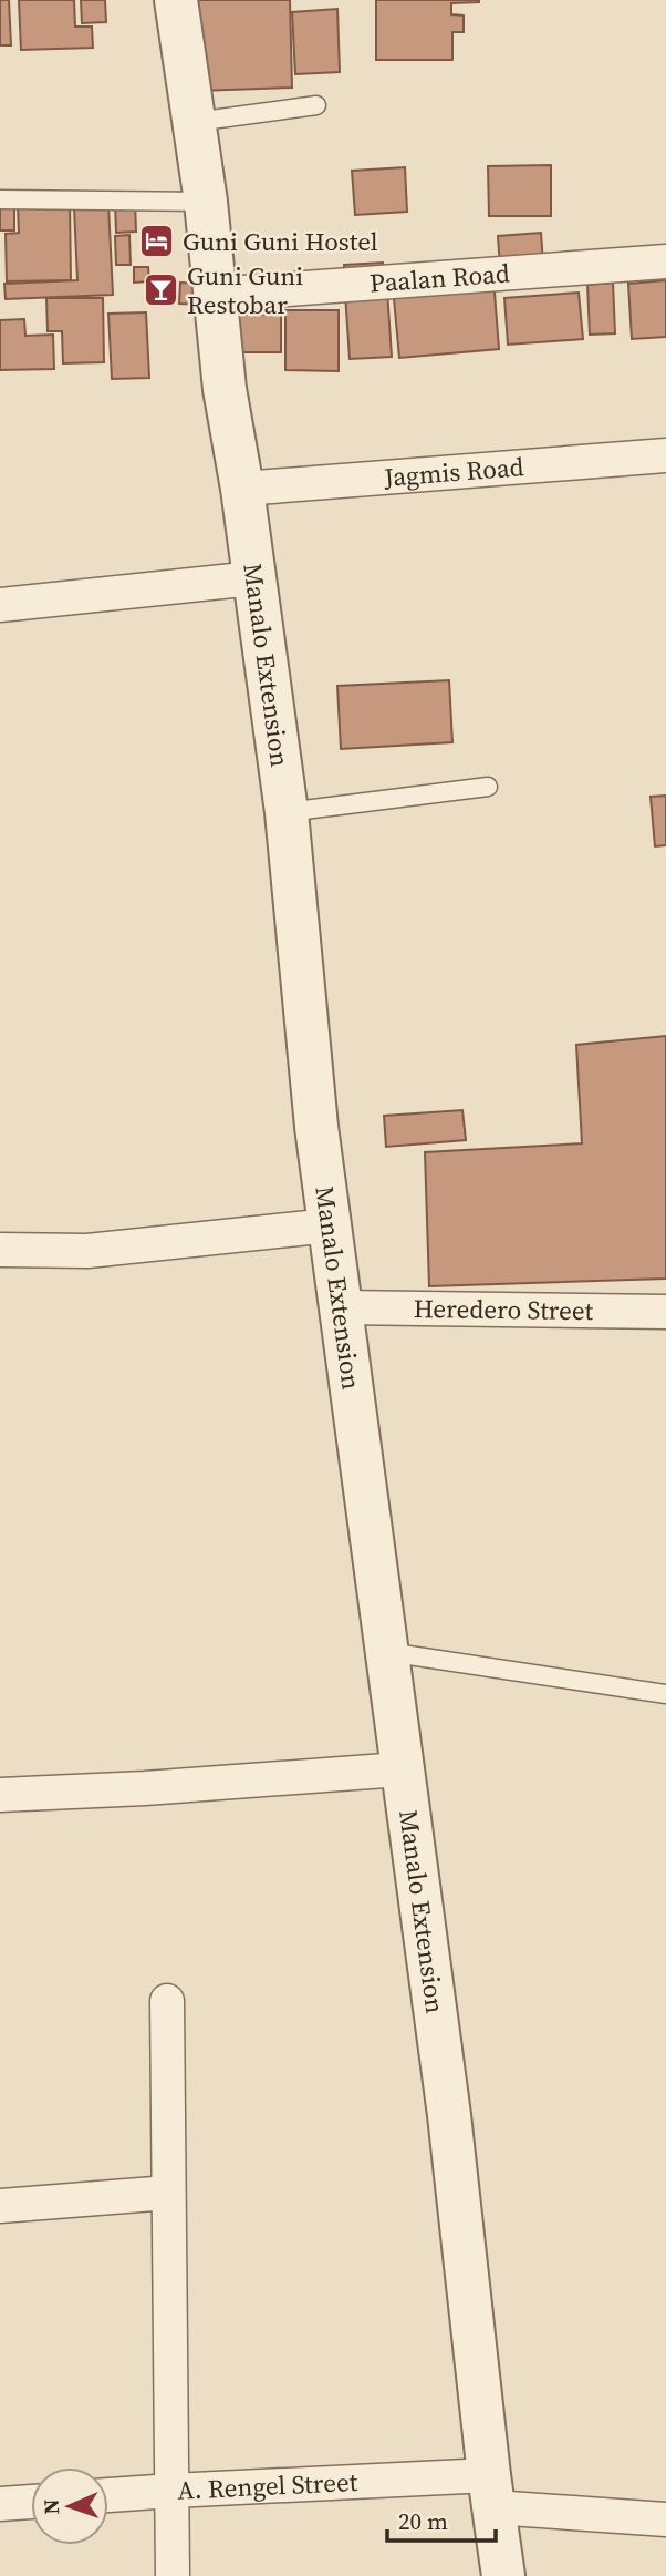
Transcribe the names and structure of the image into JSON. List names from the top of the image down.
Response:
{
  "streets": {
    "street": [
      "Paalan Road",
      "Jagmis Road",
      "Manalo Extension",
      "Heredero Street",
      "A. Rengel Street"
    ]
  },
  "crossings": [
    ["Paalan Road", "Manalo Extension"],
    ["Jagmis Road", "Manalo Extension"],
    ["Manalo Extension", "Heredero Street"],
    ["Manalo Extension", "A. Rengel Street"]
  ],
  "places": {
    "hotel": ["Guni Guni Hostel"],
    "bar": ["Guni Guni Restobar"]
  },
  "scale_bar": "20 m",
  "north": "left"
}
